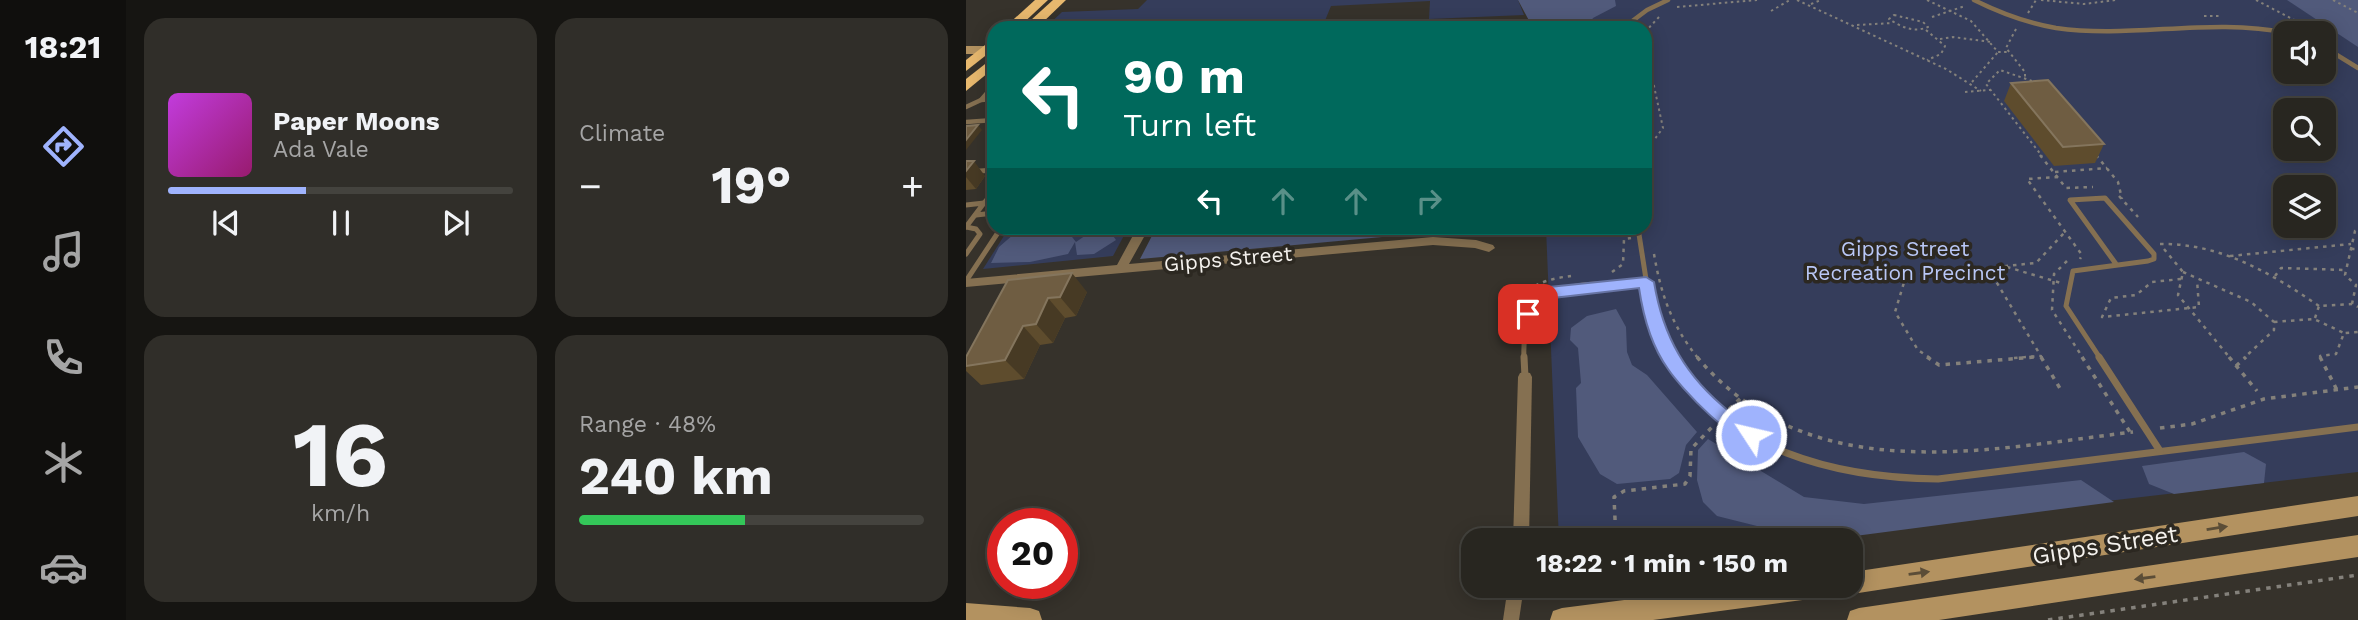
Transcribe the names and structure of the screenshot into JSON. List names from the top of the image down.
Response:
{
  "streets": {
    "main road": ["Gipps Street"]
  },
  "parks": ["Gipps Street Recreation Precinct"],
  "page": {
    "tabs": "18:21",
    "tile": [
      "Climate",
      ["16", "km/h"],
      ["Range · 48%", "240 km"]
    ],
    "turn": ["90 m", "Turn left"],
    "song": ["Paper Moons", "Ada Vale"],
    "heat": ["−", "19°", "+"],
    "limit": "20",
    "trip": "18:22 · 1 min · 150 m"
  }
}
